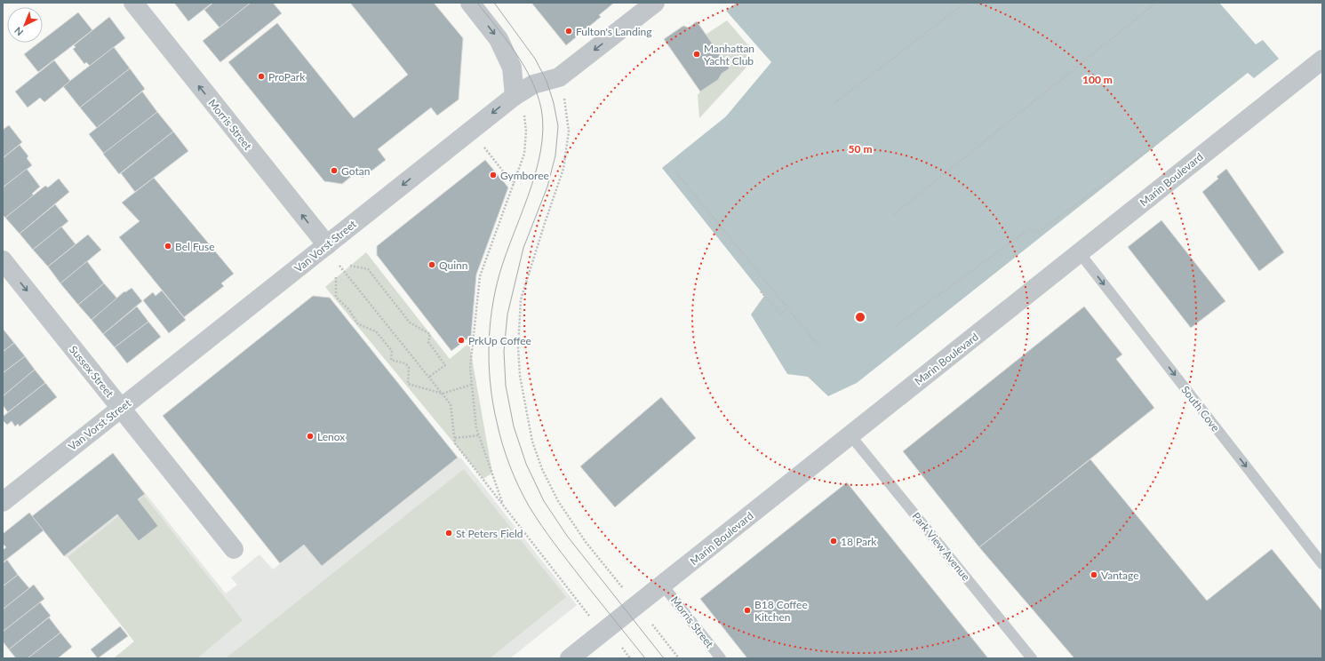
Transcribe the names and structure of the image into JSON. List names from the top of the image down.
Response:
{
  "streets": {
    "street": [
      "Morris Street",
      "Marin Boulevard",
      "Van Vorst Street",
      "Sussex Street"
    ],
    "lane": ["South Cove", "Park View Avenue"]
  },
  "crossings": [
    ["Morris Street", "Marin Boulevard"],
    ["Morris Street", "Van Vorst Street"],
    ["Marin Boulevard", "South Cove"],
    ["Marin Boulevard", "Park View Avenue"],
    ["Van Vorst Street", "Sussex Street"]
  ],
  "one_way": [
    "Morris Street",
    "Van Vorst Street",
    "Sussex Street",
    "South Cove"
  ],
  "places": [
    "Fulton's Landing",
    "Manhattan Yacht Club",
    "ProPark",
    "Gotan",
    "Gymboree",
    "Bel Fuse",
    "Quinn",
    "PrkUp Coffee",
    "Lenox",
    "St Peters Field",
    "18 Park",
    "Vantage",
    "B18 Coffee Kitchen"
  ],
  "north": "bottom left",
  "rings": ["100 m", "50 m"]
}
